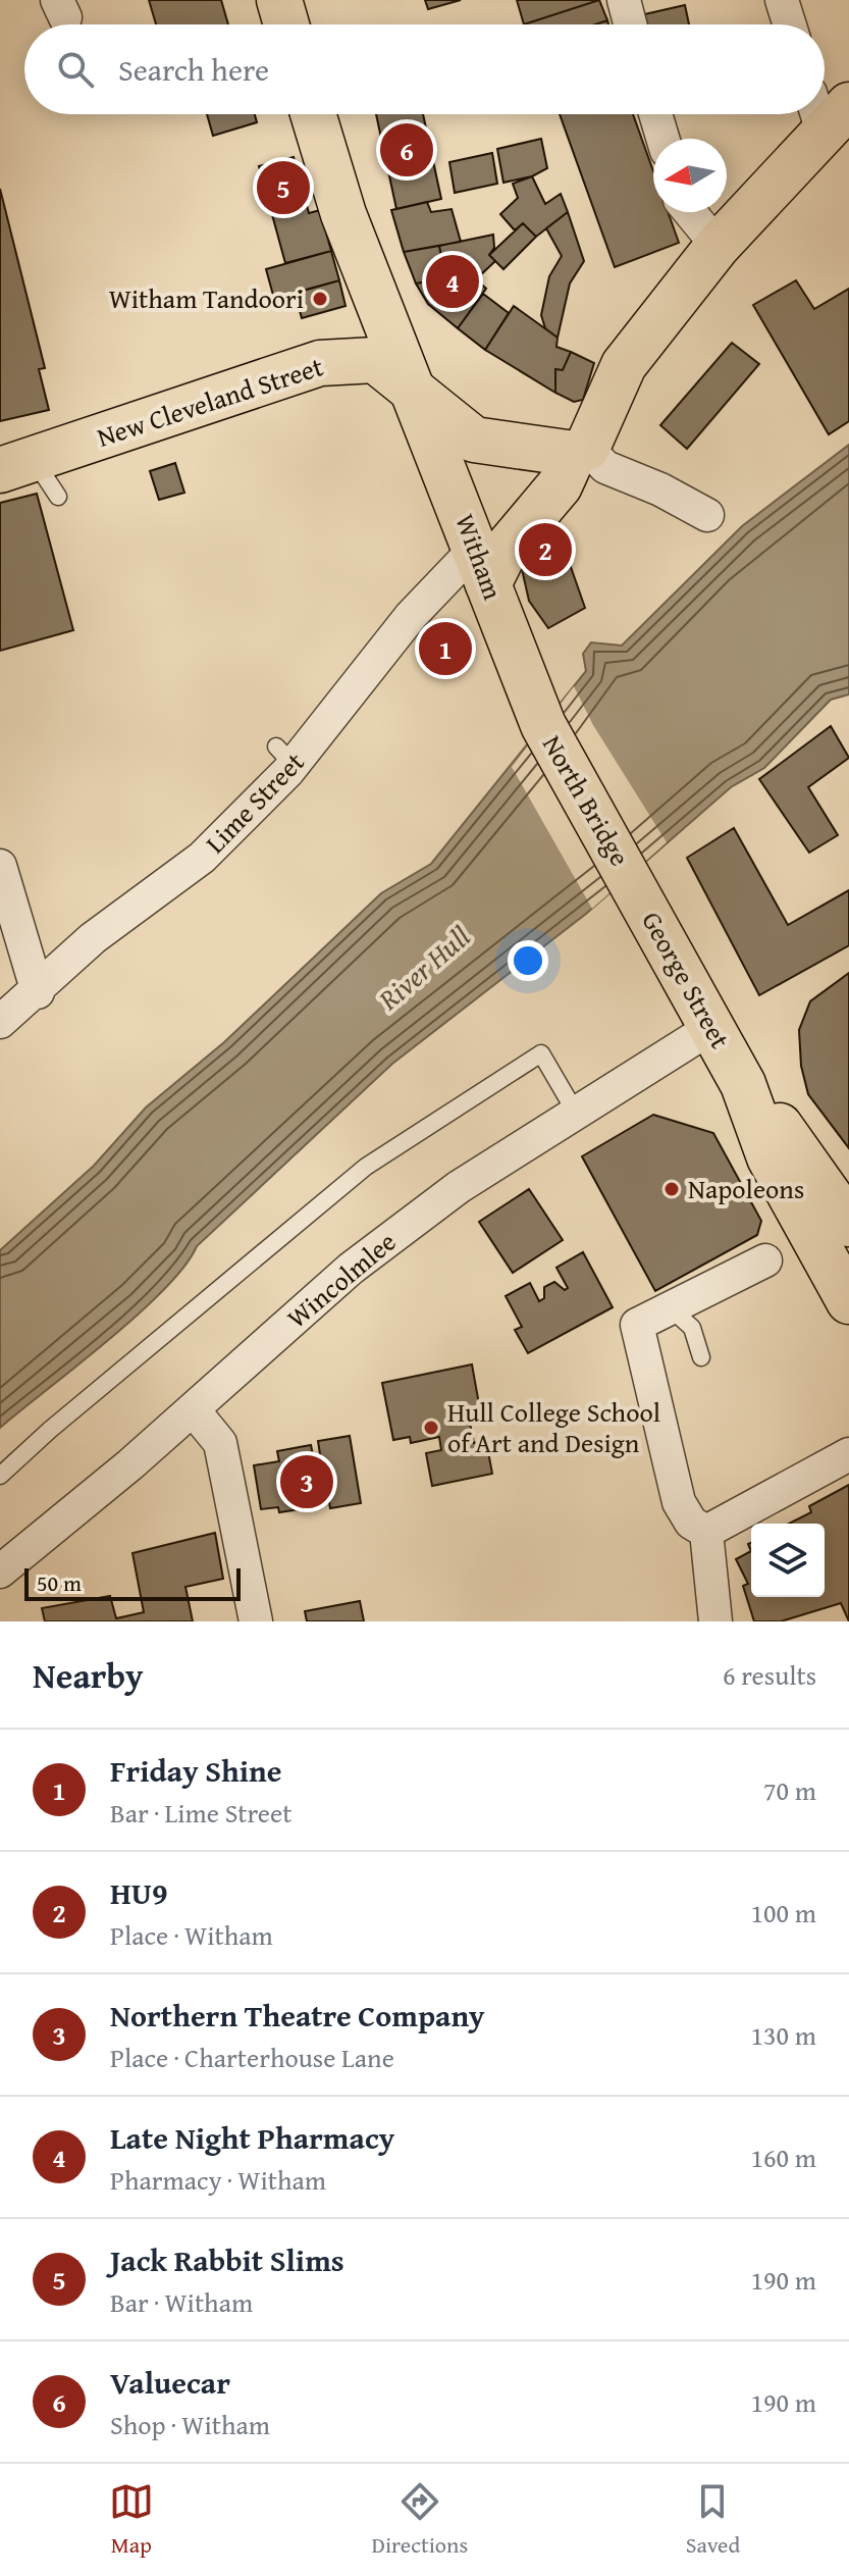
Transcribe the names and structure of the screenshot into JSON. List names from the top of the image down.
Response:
{
  "streets": {
    "main road": [
      "New Cleveland Street",
      "Witham",
      "North Bridge",
      "George Street"
    ],
    "street": ["Lime Street", "Wincolmlee"]
  },
  "crossings": [
    ["New Cleveland Street", "Witham"],
    ["Witham", "North Bridge"],
    ["Witham", "Lime Street"],
    ["North Bridge", "George Street"],
    ["George Street", "Wincolmlee"]
  ],
  "water": ["River Hull"],
  "places": ["Witham Tandoori", "Napoleons", "Hull College School of Art and Design"],
  "scale_bar": "50 m",
  "north": "left",
  "page": {
    "search": "Search here",
    "pins": [
      "6",
      "5",
      "4",
      "2",
      "1",
      "3"
    ],
    "scale": "50 m",
    "heading": ["Nearby", "6 results"],
    "list": [
      {
        "mark": "1",
        "name": "Friday Shine",
        "note": "Bar · Lime Street",
        "value": "70 m"
      },
      {
        "mark": "2",
        "name": "HU9",
        "note": "Place · Witham",
        "value": "100 m"
      },
      {
        "mark": "3",
        "name": "Northern Theatre Company",
        "note": "Place · Charterhouse Lane",
        "value": "130 m"
      },
      {
        "mark": "4",
        "name": "Late Night Pharmacy",
        "note": "Pharmacy · Witham",
        "value": "160 m"
      },
      {
        "mark": "5",
        "name": "Jack Rabbit Slims",
        "note": "Bar · Witham",
        "value": "190 m"
      },
      {
        "mark": "6",
        "name": "Valuecar",
        "note": "Shop · Witham",
        "value": "190 m"
      }
    ],
    "nav": ["Map", "Directions", "Saved"]
  }
}
